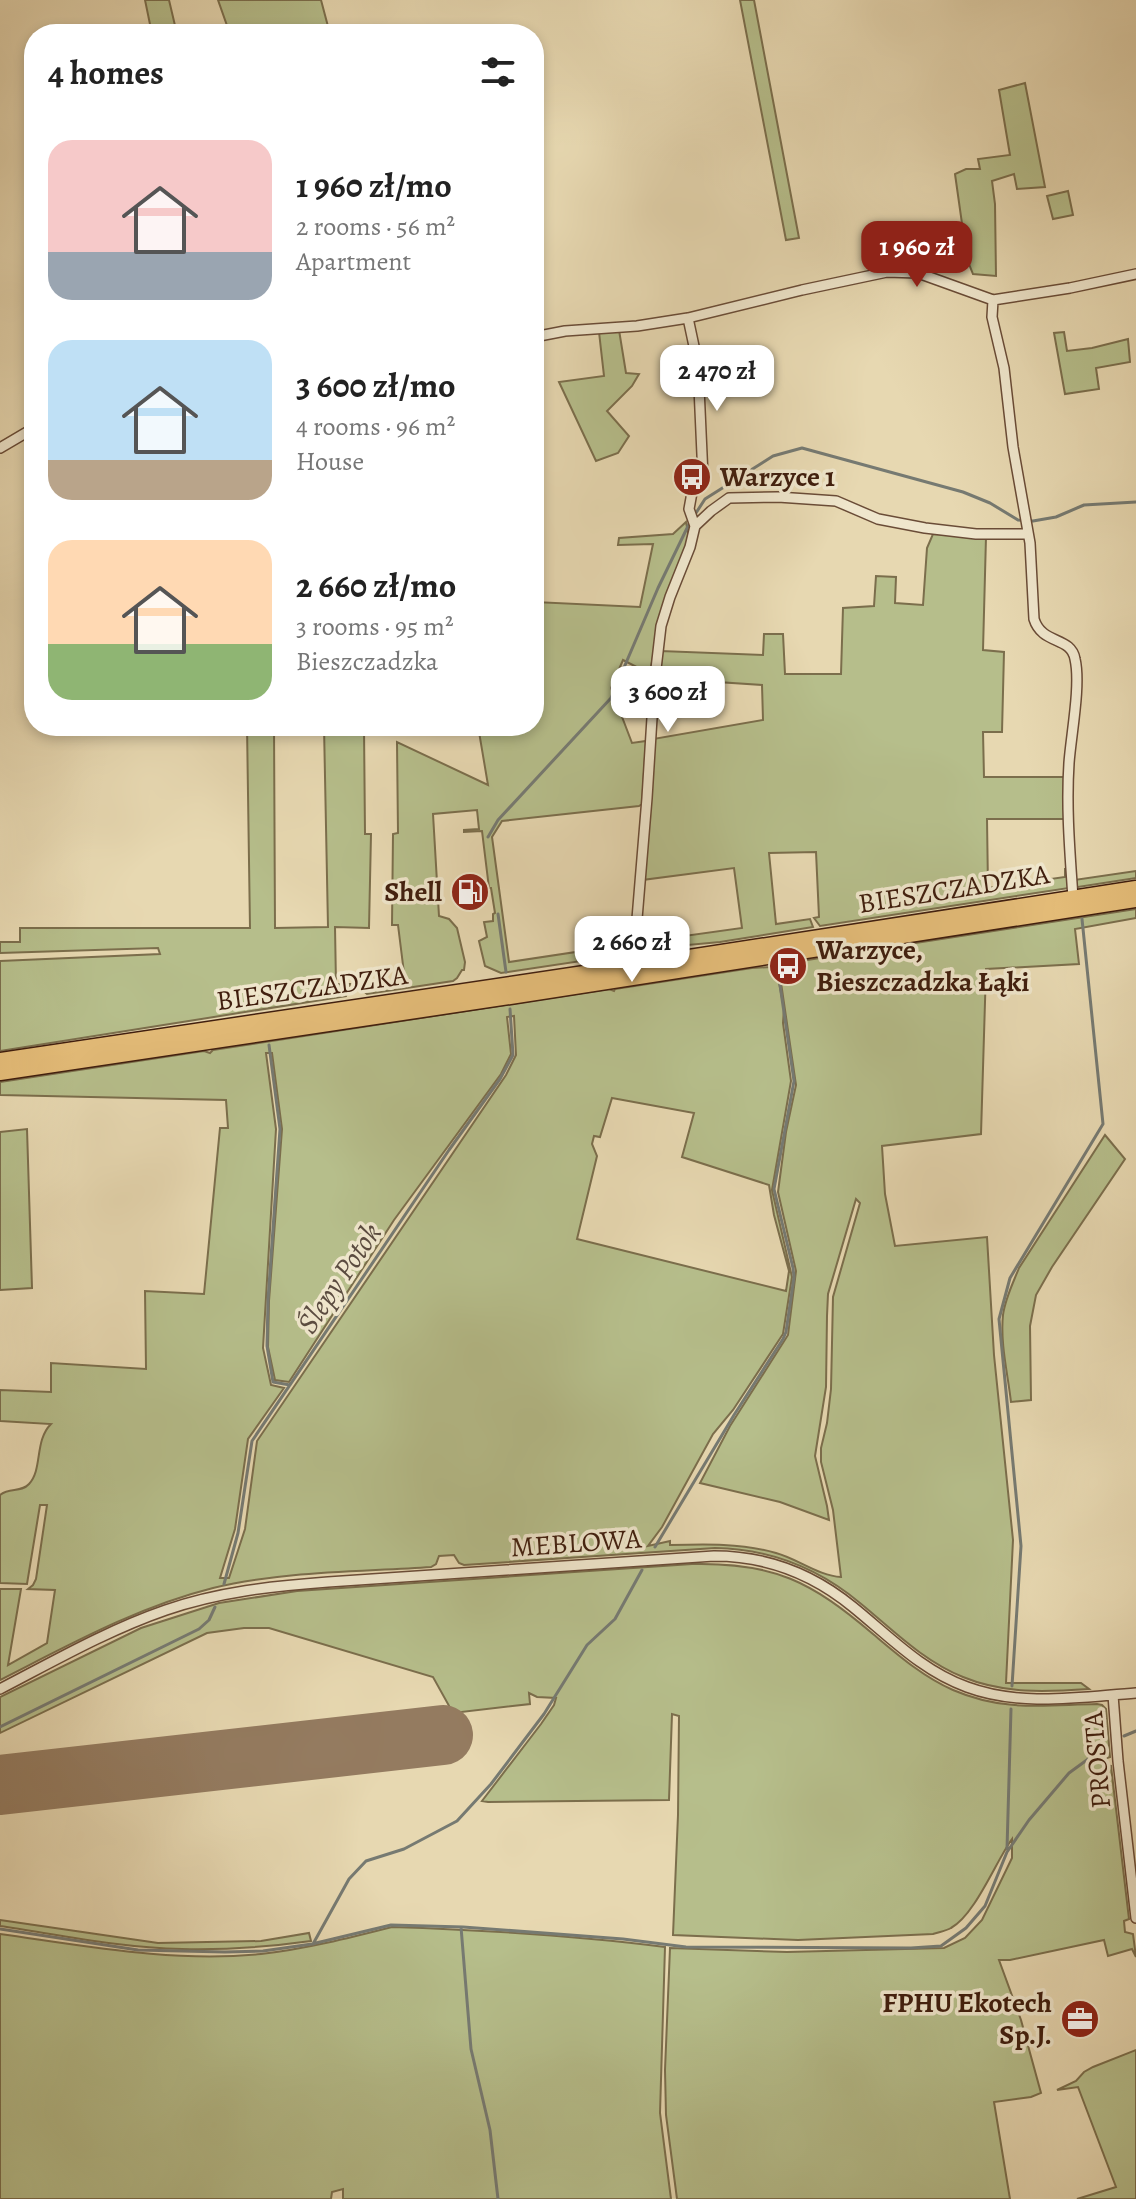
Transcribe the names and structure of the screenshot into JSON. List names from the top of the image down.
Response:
{
  "streets": {
    "main road": ["BIESZCZADZKA"],
    "street": ["MEBLOWA", "PROSTA"]
  },
  "crossings": [
    ["MEBLOWA", "PROSTA"]
  ],
  "water": ["Ślepy Potok"],
  "places": {
    "bus stop": ["Warzyce 1", "Warzyce, Bieszczadzka Łąki"],
    "fuel station": ["Shell"],
    "office": ["FPHU Ekotech Sp.J."]
  },
  "page": {
    "heading": "4 homes",
    "list": [
      {
        "name": "1 960 zł/mo",
        "note": "2 rooms · 56 m² · Apartment"
      },
      {
        "name": "3 600 zł/mo",
        "note": "4 rooms · 96 m² · House"
      },
      {
        "name": "2 660 zł/mo",
        "note": "3 rooms · 95 m² · Bieszczadzka"
      }
    ],
    "price": [
      "1 960 zł",
      "2 470 zł",
      "3 600 zł",
      "2 660 zł"
    ]
  }
}
